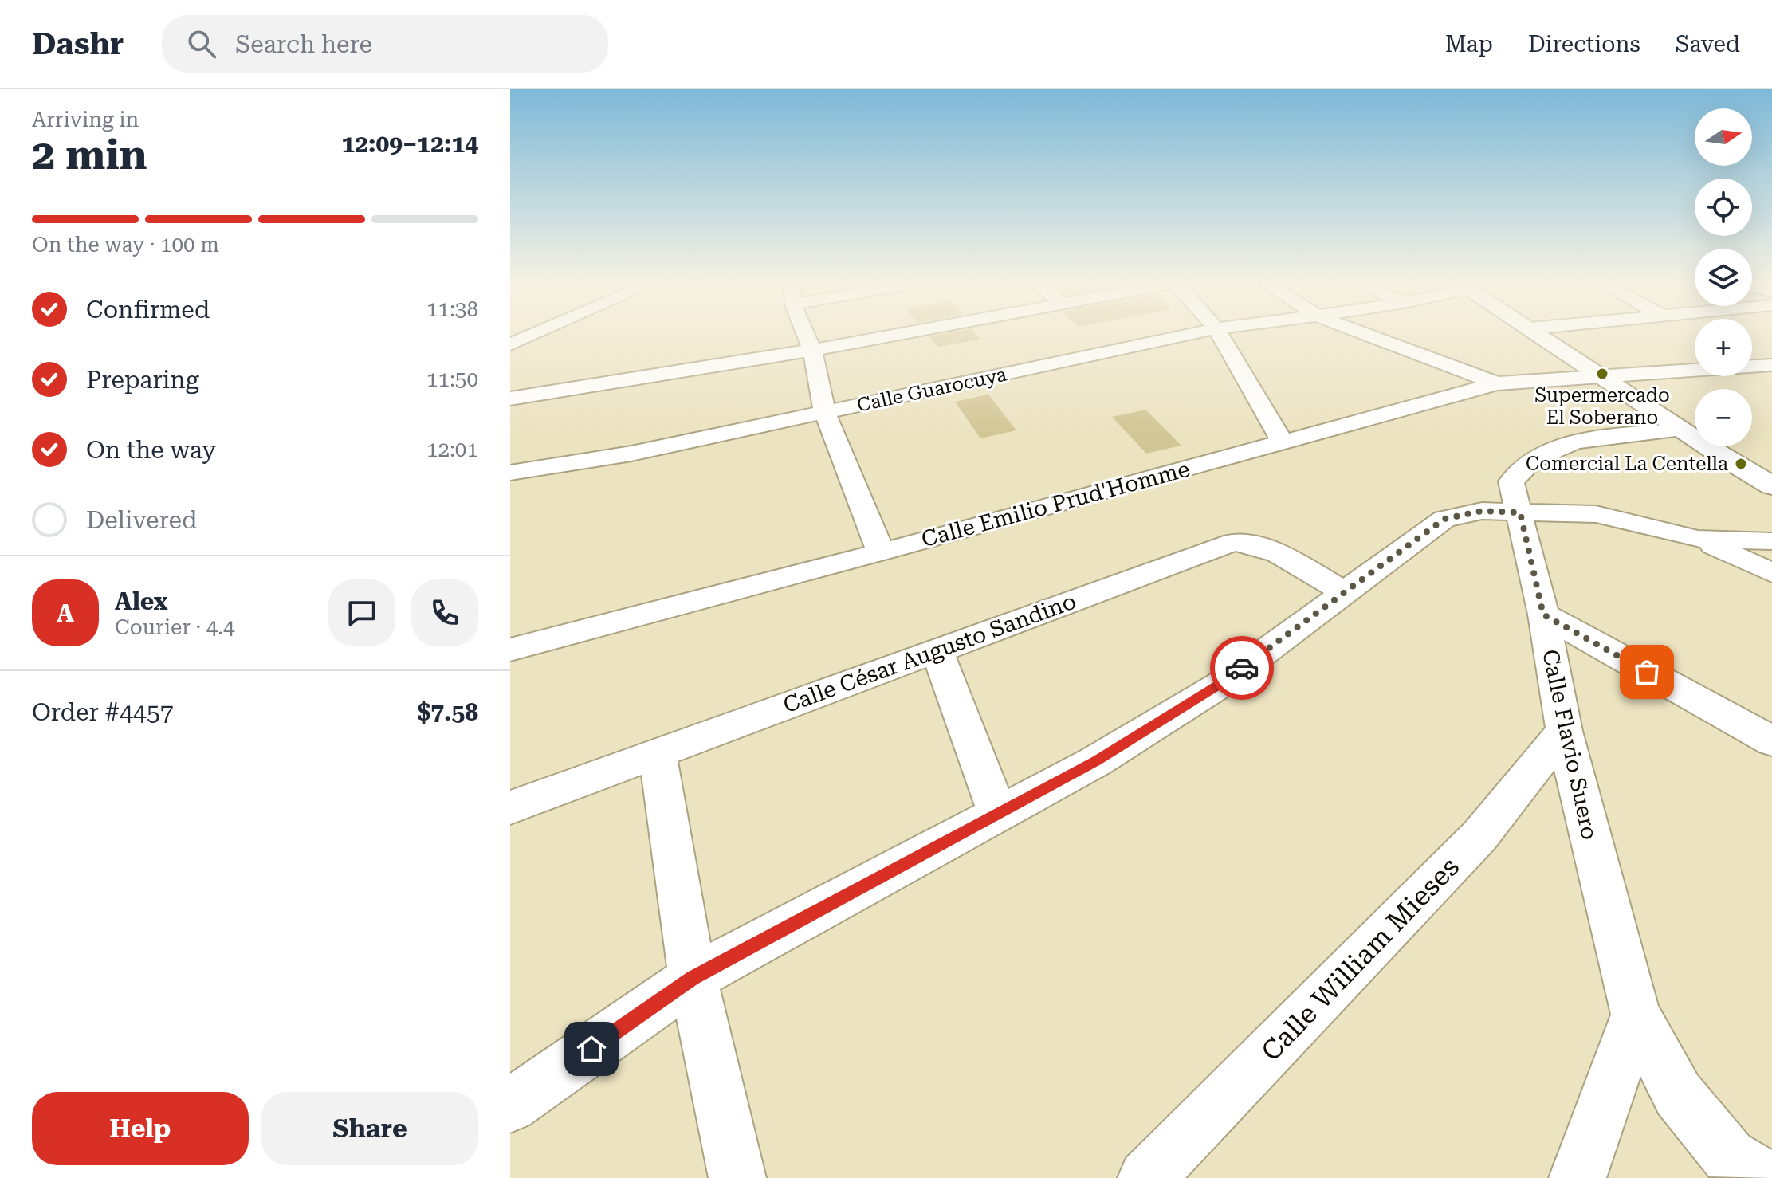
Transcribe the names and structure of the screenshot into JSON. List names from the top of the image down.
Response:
{
  "streets": {
    "street": [
      "Calle Guarocuya",
      "Calle Emilio Prud'Homme",
      "Calle César Augusto Sandino",
      "Calle Flavio Suero",
      "Calle William Mieses"
    ]
  },
  "crossings": [
    ["Calle Flavio Suero", "Calle William Mieses"]
  ],
  "places": ["Supermercado El Soberano", "Comercial La Centella"],
  "north": "right",
  "page": {
    "header": "Dashr",
    "search": "Search here",
    "nav": ["Map", "Directions", "Saved"],
    "heading": ["2 min", "Arriving in", "12:09–12:14"],
    "panel": [
      "Alex",
      "Courier · 4.4",
      "Order #4457",
      "$7.58"
    ],
    "map_buttons": ["+", "−"],
    "bar": "On the way · 100 m",
    "list": [
      ["Confirmed", "11:38"],
      ["Preparing", "11:50"],
      ["On the way", "12:01"],
      "Delivered"
    ],
    "round": "A",
    "buttons": ["Help", "Share"]
  }
}
